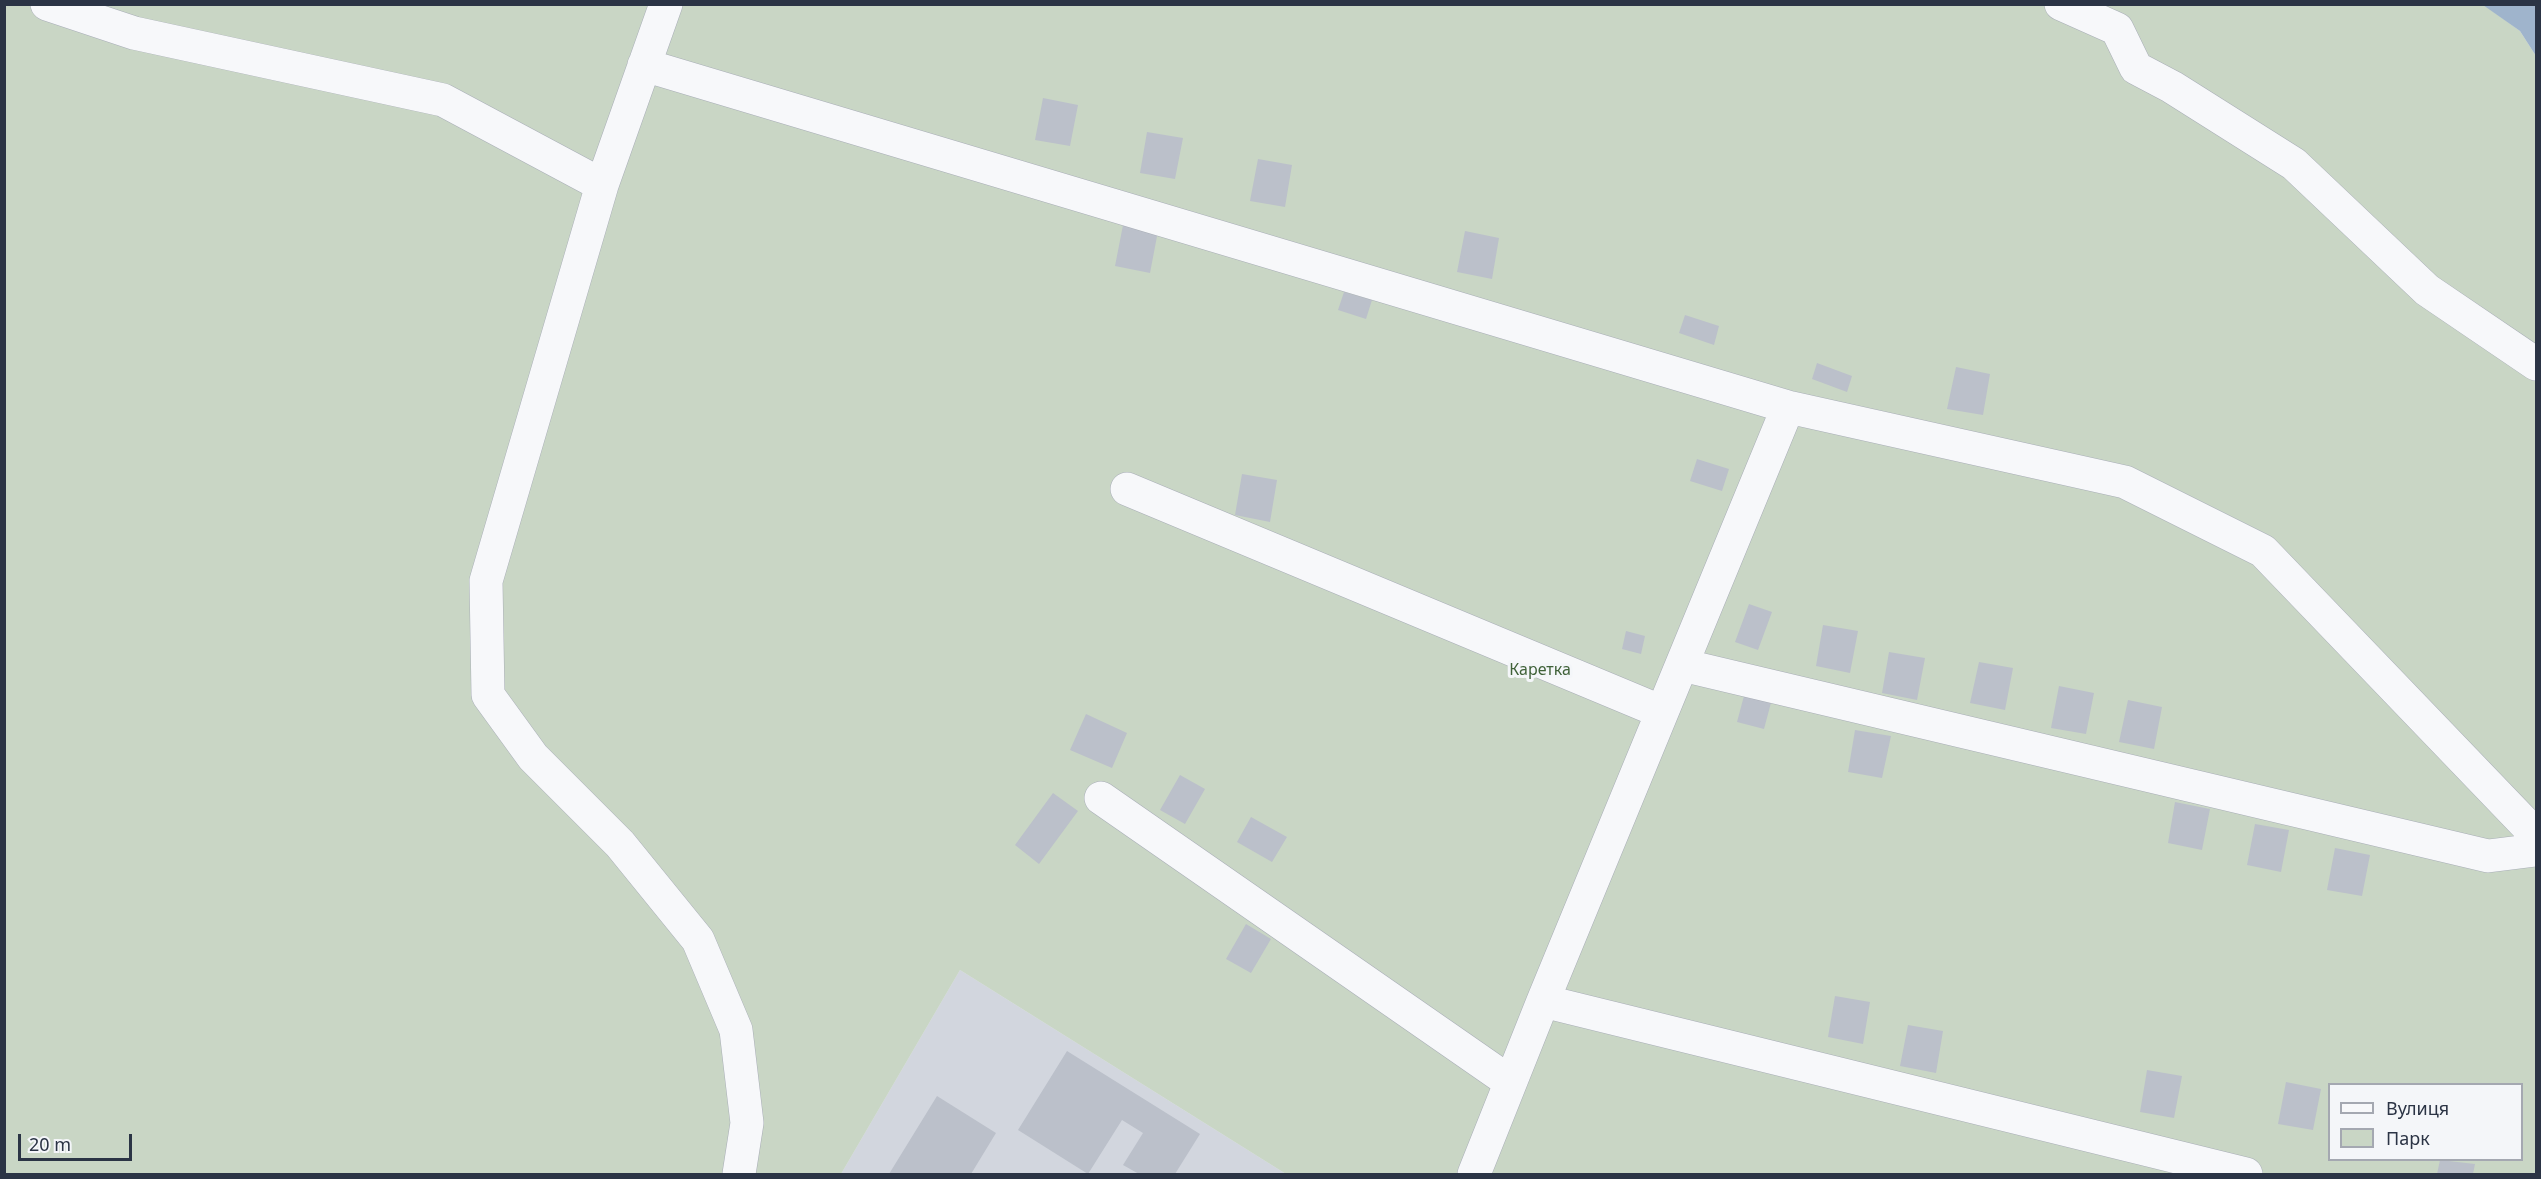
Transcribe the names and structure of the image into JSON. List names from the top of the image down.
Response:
{
  "parks": ["Каретка"],
  "legend": ["Вулиця", "Парк"],
  "scale_bar": "20 m"
}
